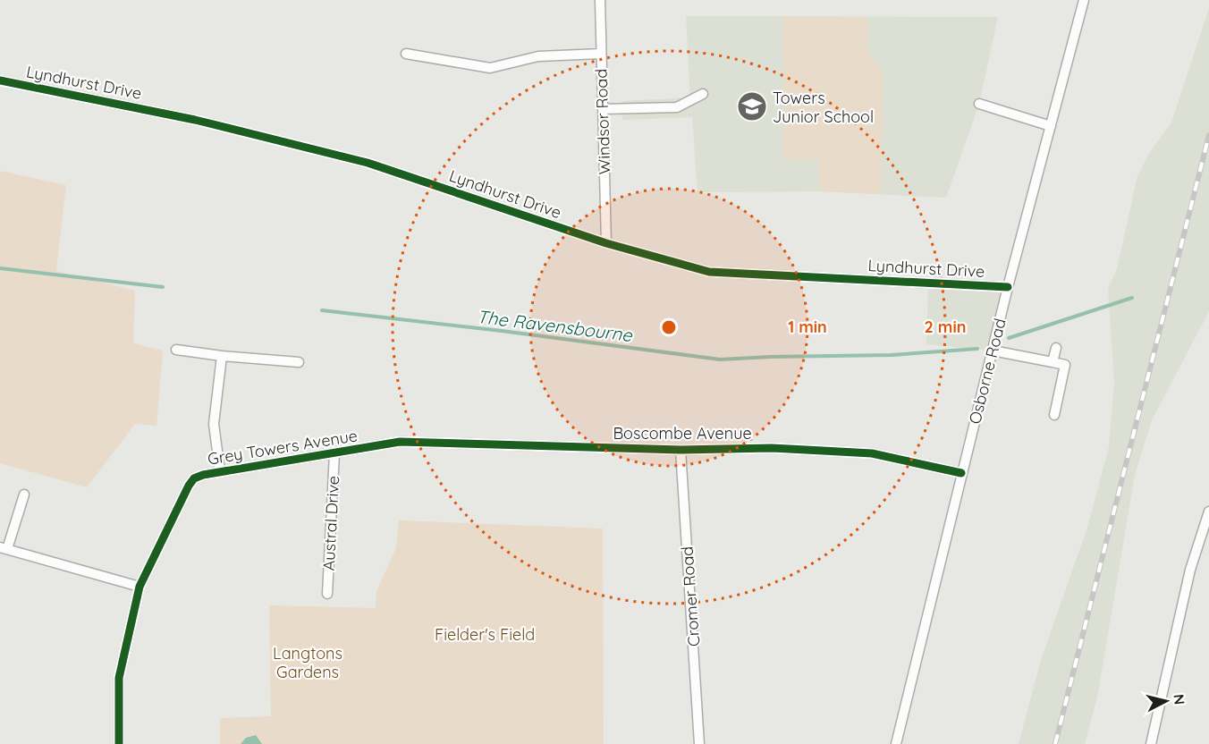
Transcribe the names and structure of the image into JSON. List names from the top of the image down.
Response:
{
  "streets": {
    "street": [
      "Lyndhurst Drive",
      "Windsor Road",
      "Osborne Road",
      "Boscombe Avenue",
      "Grey Towers Avenue",
      "Austral Drive",
      "Cromer Road"
    ]
  },
  "crossings": [
    ["Lyndhurst Drive", "Windsor Road"],
    ["Lyndhurst Drive", "Osborne Road"],
    ["Osborne Road", "Boscombe Avenue"],
    ["Boscombe Avenue", "Grey Towers Avenue"],
    ["Boscombe Avenue", "Cromer Road"],
    ["Grey Towers Avenue", "Austral Drive"]
  ],
  "water": ["The Ravensbourne"],
  "parks": ["Fielder's Field", "Langtons Gardens"],
  "places": {
    "school or university": ["Towers Junior School"]
  },
  "north": "right",
  "rings": ["1 min", "2 min"]
}
